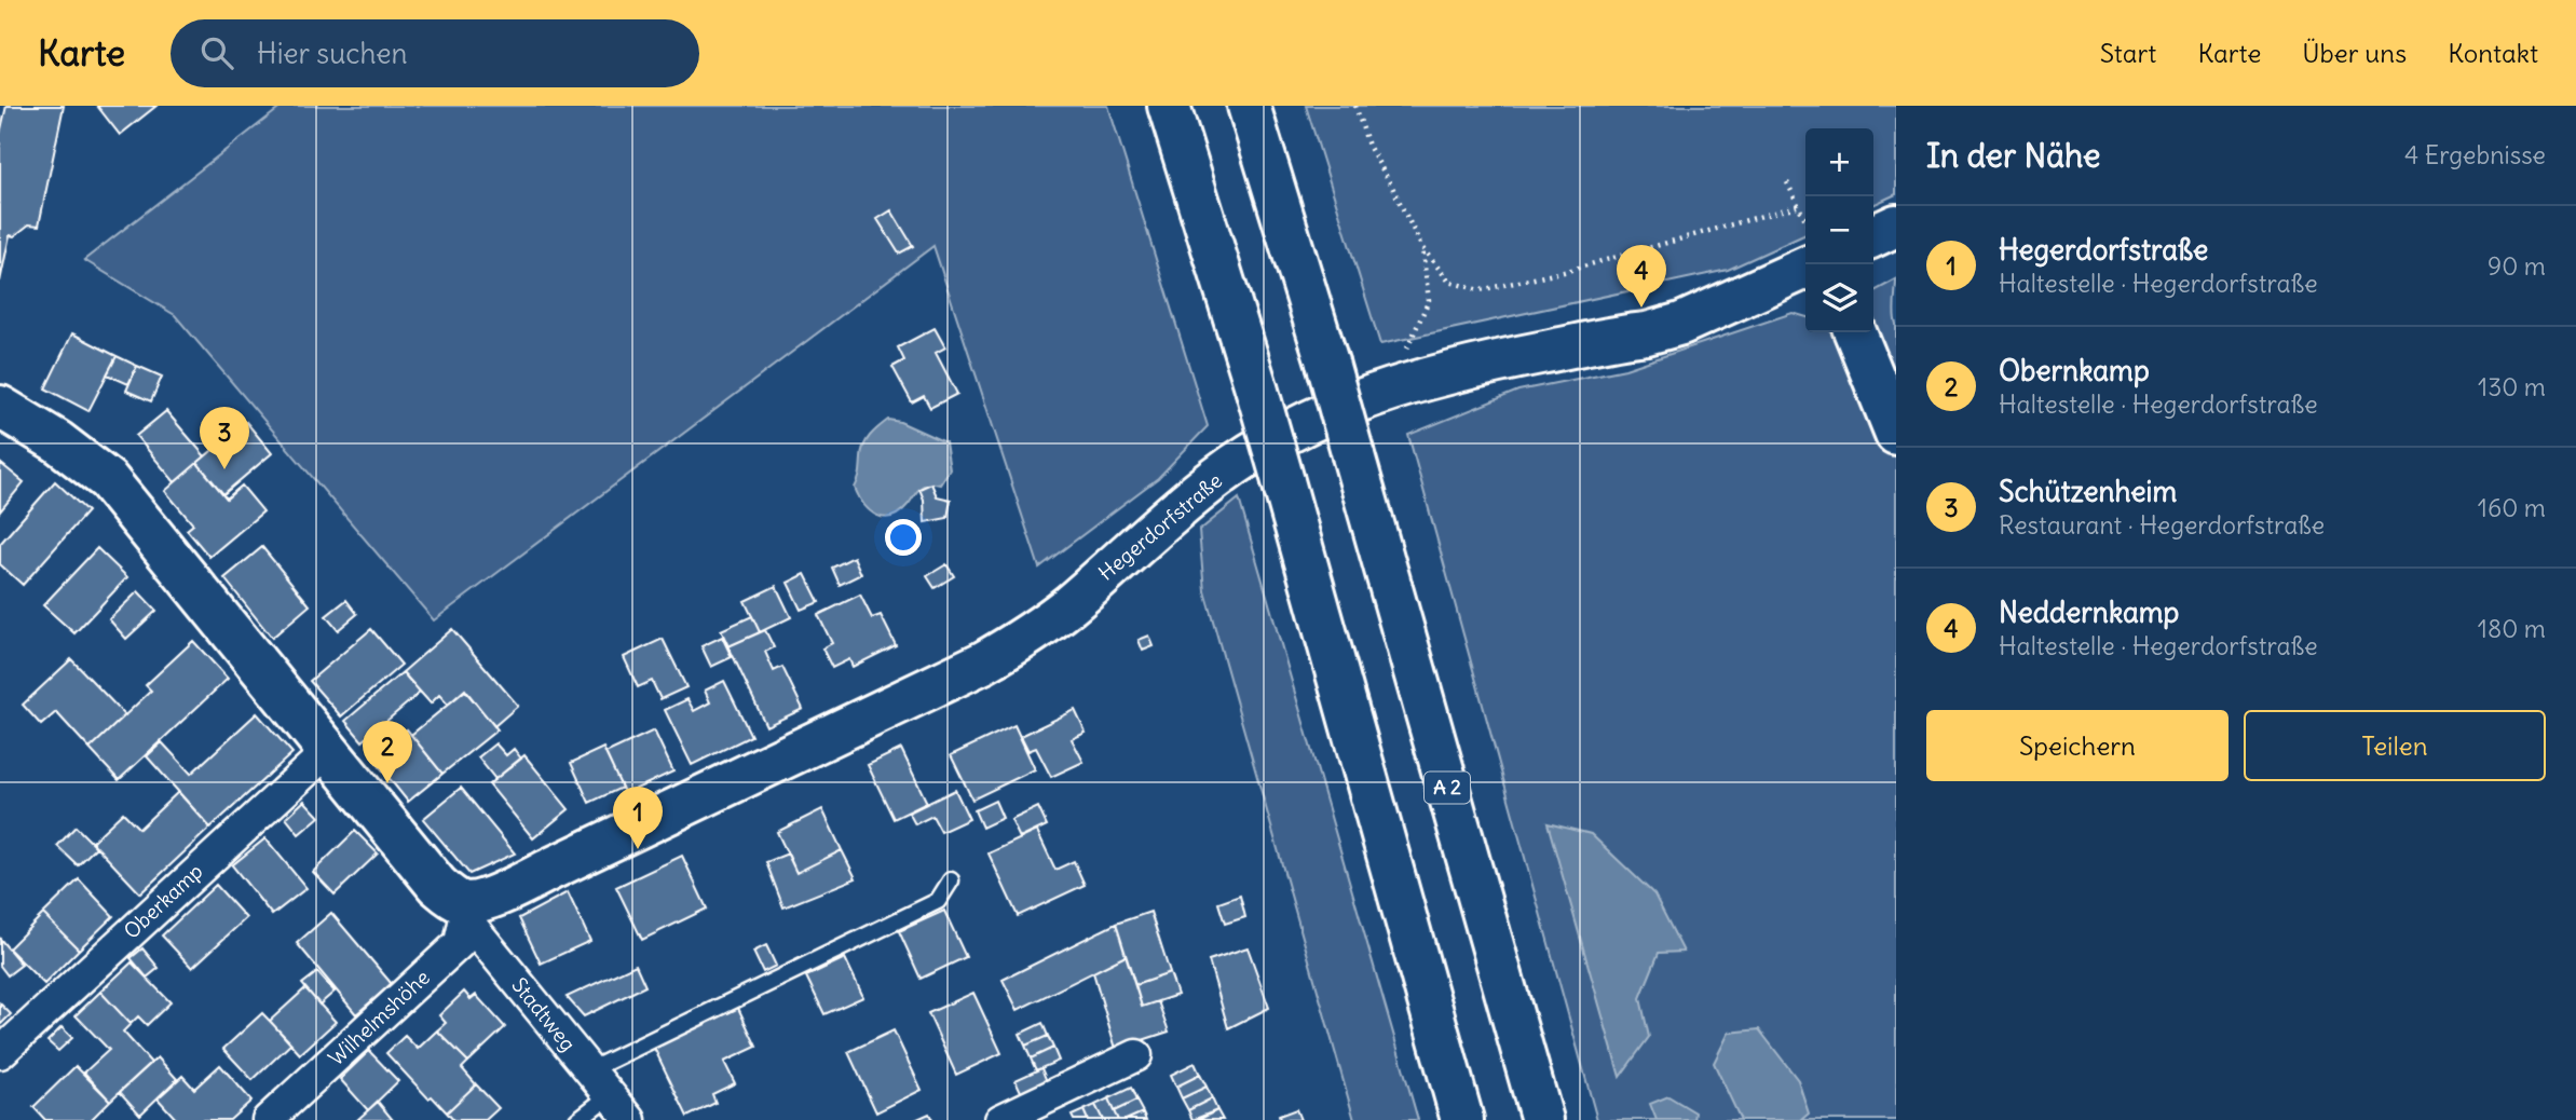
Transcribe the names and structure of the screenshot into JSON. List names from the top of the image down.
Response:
{
  "streets": {
    "main road": ["Hegerdorfstraße", "A 2"],
    "street": ["Oberkamp", "Stadtweg", "Wilhelmshöhe"]
  },
  "crossings": [
    ["Hegerdorfstraße", "Stadtweg"],
    ["Hegerdorfstraße", "Wilhelmshöhe"],
    ["Stadtweg", "Wilhelmshöhe"]
  ],
  "page": {
    "header": "Karte",
    "search": "Hier suchen",
    "nav": [
      "Start",
      "Karte",
      "Über uns",
      "Kontakt"
    ],
    "heading": ["In der Nähe", "4 Ergebnisse"],
    "map_buttons": ["+", "−"],
    "list": [
      {
        "mark": "1",
        "name": "Hegerdorfstraße",
        "note": "Haltestelle · Hegerdorfstraße",
        "value": "90 m"
      },
      {
        "mark": "2",
        "name": "Obernkamp",
        "note": "Haltestelle · Hegerdorfstraße",
        "value": "130 m"
      },
      {
        "mark": "3",
        "name": "Schützenheim",
        "note": "Restaurant · Hegerdorfstraße",
        "value": "160 m"
      },
      {
        "mark": "4",
        "name": "Neddernkamp",
        "note": "Haltestelle · Hegerdorfstraße",
        "value": "180 m"
      }
    ],
    "pins": [
      "4",
      "3",
      "2",
      "1"
    ],
    "buttons": ["Speichern", "Teilen"]
  }
}
